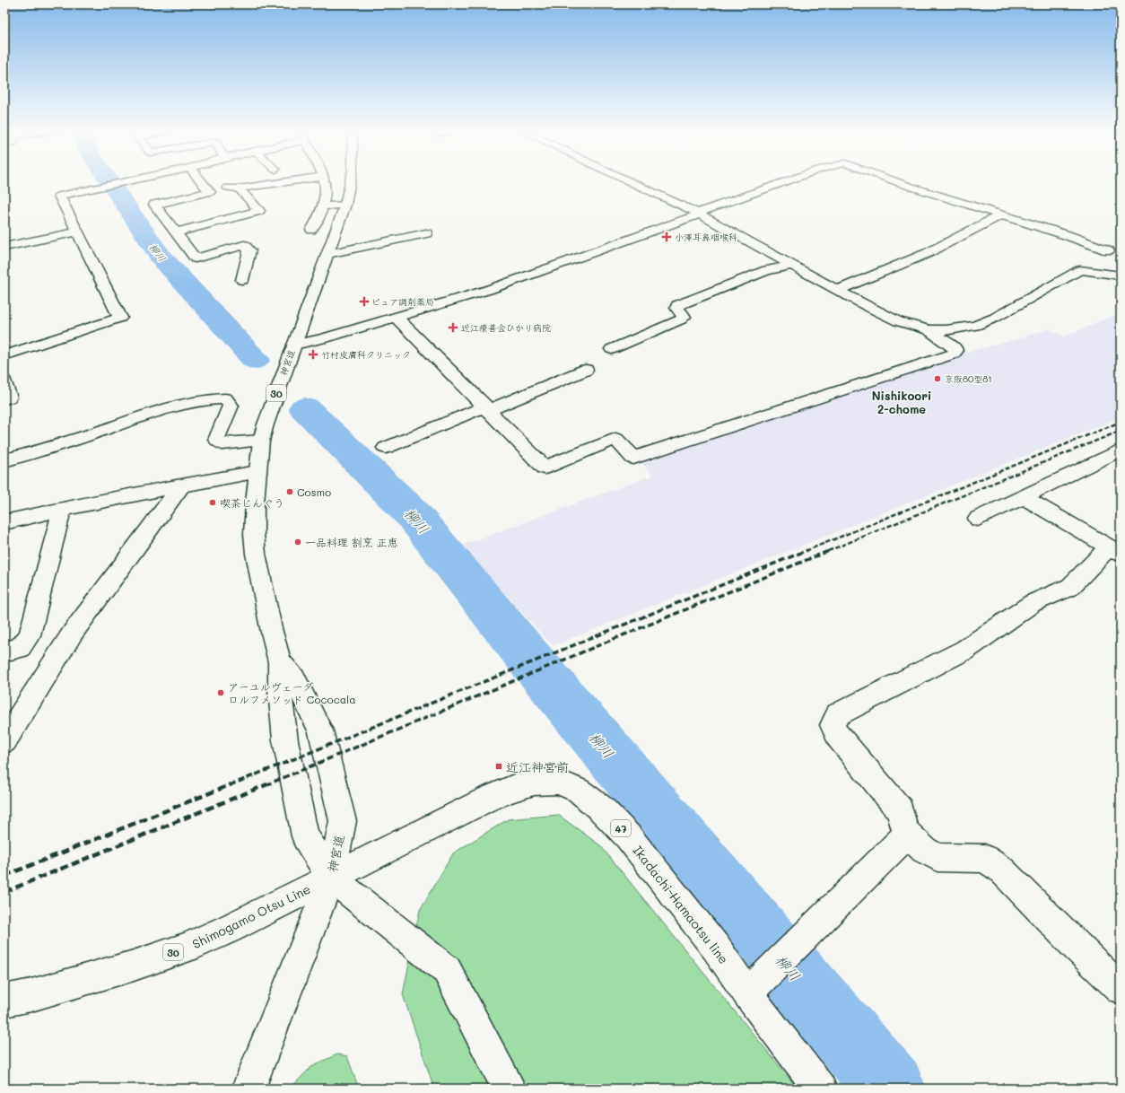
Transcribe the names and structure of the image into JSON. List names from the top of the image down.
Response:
{
  "streets": {
    "street": [
      "神宮道",
      "30",
      "47",
      "Ikadachi-Hamaotsu line",
      "Shimogamo Otsu Line"
    ]
  },
  "crossings": [
    ["神宮道", "Ikadachi-Hamaotsu line"],
    ["神宮道", "Shimogamo Otsu Line"],
    ["Ikadachi-Hamaotsu line", "Shimogamo Otsu Line"]
  ],
  "districts": ["Nishikoori 2-chome"],
  "water": ["柳川"],
  "places": {
    "health": [
      "小澤耳鼻咽喉科",
      "ピュア調剤薬局",
      "近江療善会ひかり病院",
      "竹村皮膚科クリニック"
    ],
    "other": [
      "京阪80型81",
      "Cosmo",
      "喫茶じんぐう",
      "一品料理 割烹 正恵",
      "アーユルヴェーダ ロルフメソッド Cococala"
    ],
    "transit": ["近江神宮前"]
  }
}
